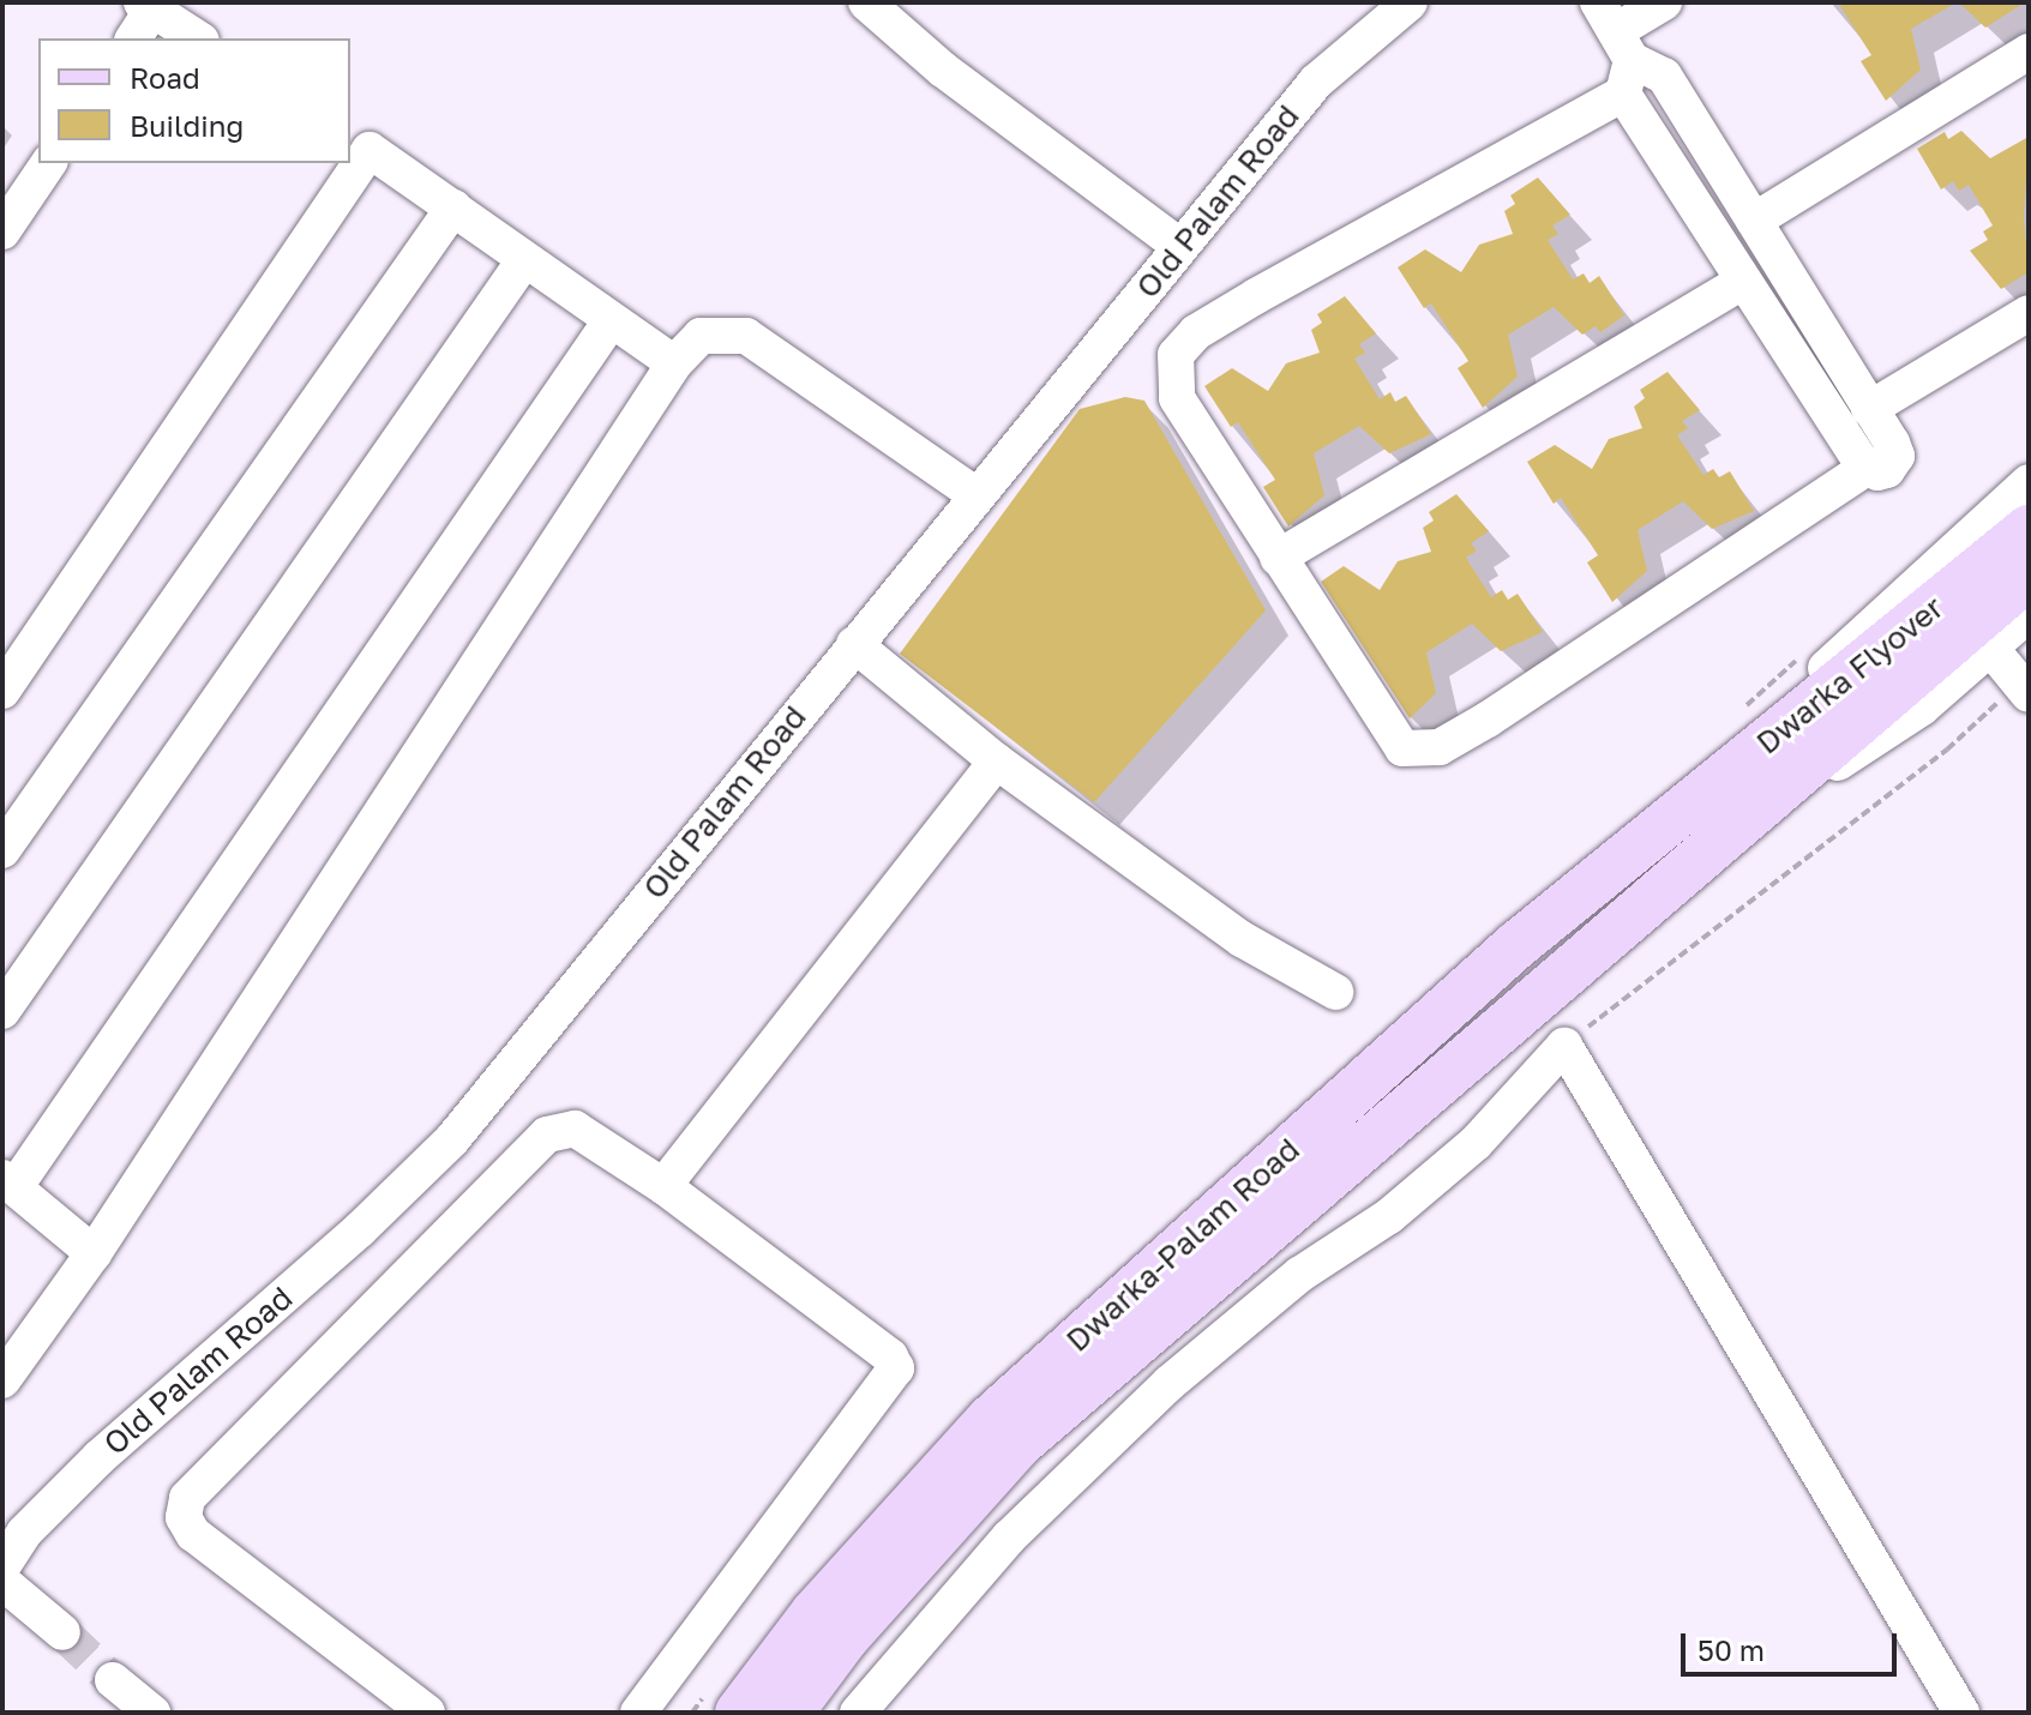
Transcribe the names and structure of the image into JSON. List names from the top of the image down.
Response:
{
  "streets": {
    "main road": ["Dwarka Flyover", "Dwarka-Palam Road"],
    "street": ["Old Palam Road"]
  },
  "crossings": [
    ["Dwarka Flyover", "Dwarka-Palam Road"]
  ],
  "legend": ["Road", "Building"],
  "scale_bar": "50 m"
}
